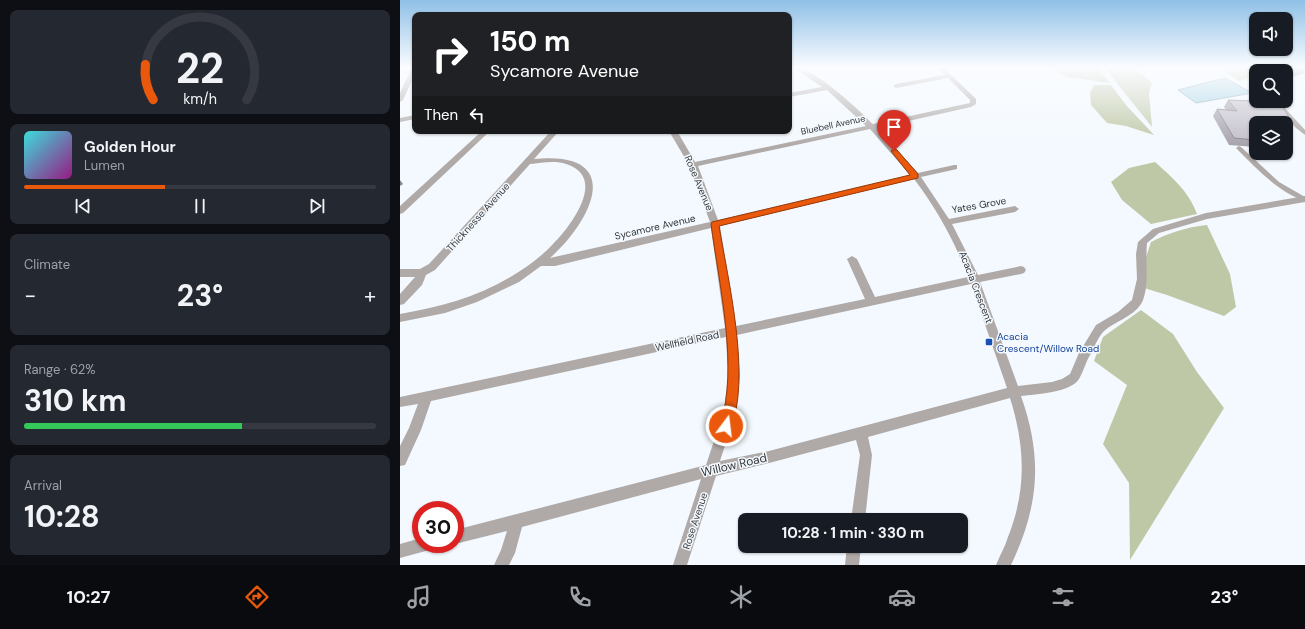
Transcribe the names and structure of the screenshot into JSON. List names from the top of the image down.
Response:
{
  "streets": {
    "street": [
      "Bluebell Avenue",
      "Rose Avenue",
      "Yates Grove",
      "Thicknesse Avenue",
      "Sycamore Avenue",
      "Acacia Crescent",
      "Wellfield Road",
      "Willow Road"
    ]
  },
  "crossings": [
    ["Bluebell Avenue", "Rose Avenue"],
    ["Bluebell Avenue", "Acacia Crescent"],
    ["Rose Avenue", "Sycamore Avenue"],
    ["Rose Avenue", "Wellfield Road"],
    ["Rose Avenue", "Willow Road"],
    ["Yates Grove", "Acacia Crescent"],
    ["Sycamore Avenue", "Acacia Crescent"],
    ["Acacia Crescent", "Wellfield Road"],
    ["Acacia Crescent", "Willow Road"]
  ],
  "places": {
    "transit": ["Acacia Crescent/Willow Road"]
  },
  "page": {
    "turn": ["150 m", "Sycamore Avenue"],
    "then": "Then",
    "song": ["Golden Hour", "Lumen"],
    "tile": [
      "Climate",
      ["Range · 62%", "310 km"],
      ["Arrival", "10:28"]
    ],
    "heat": ["−", "23°", "+"],
    "limit": "30",
    "trip": "10:28 · 1 min · 330 m",
    "tabs": ["10:27", "23°"],
    "gauge": ["22", "km/h"]
  }
}
